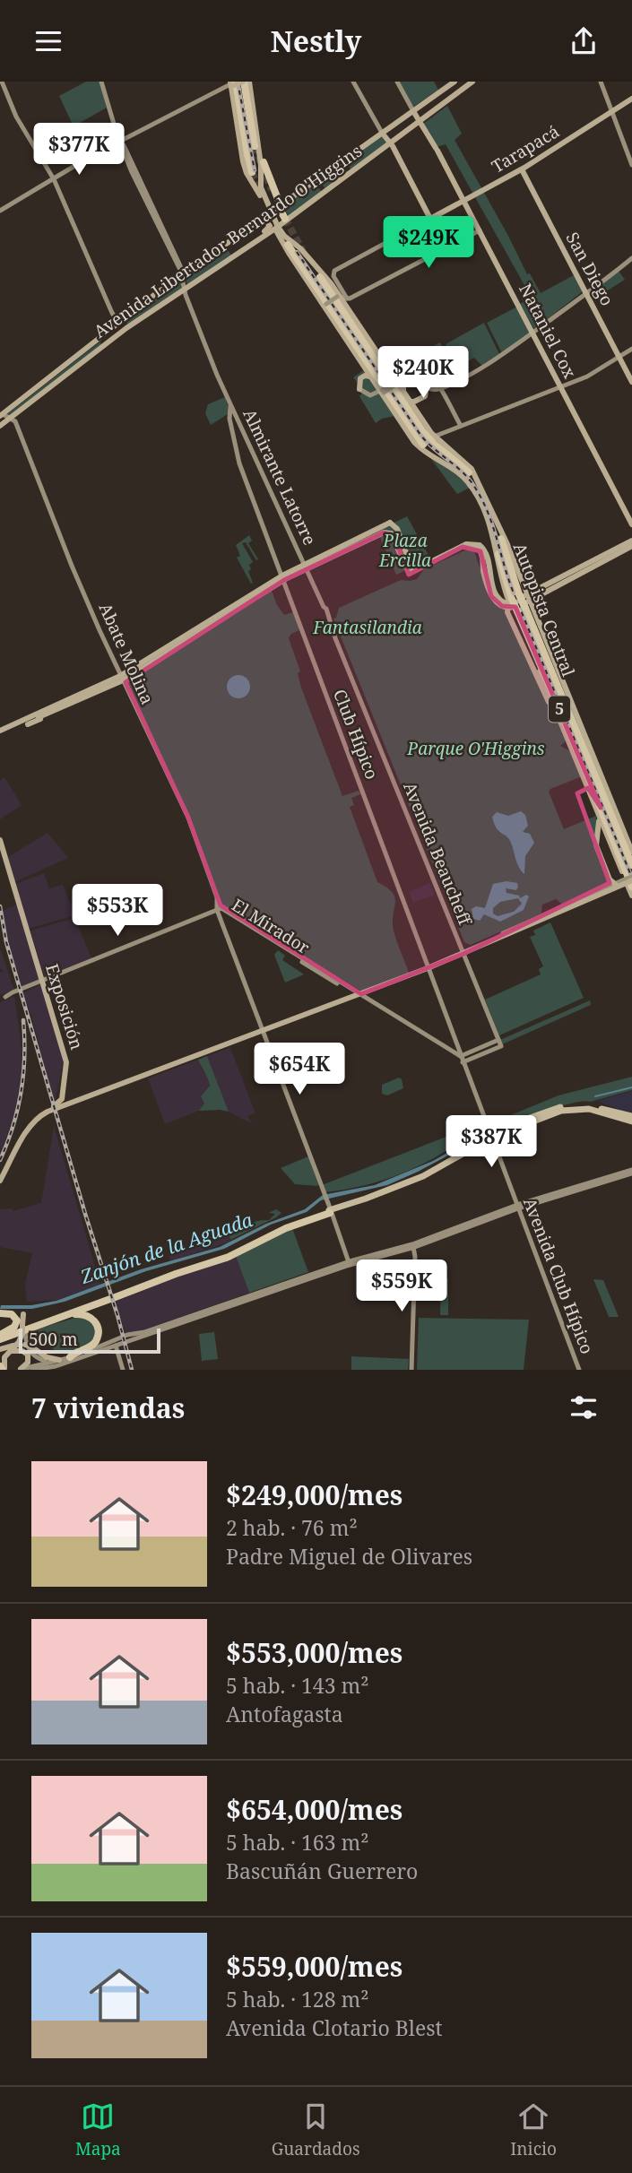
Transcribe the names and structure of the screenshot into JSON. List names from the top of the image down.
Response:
{
  "streets": {
    "highway": ["Autopista Central", "5"],
    "main road": [
      "Tarapacá",
      "Avenida Libertador Bernardo O'Higgins",
      "San Diego",
      "Nataniel Cox",
      "Almirante Latorre",
      "Abate Molina",
      "Club Hípico",
      "Avenida Beaucheff",
      "El Mirador",
      "Exposición",
      "Avenida Club Hípico"
    ]
  },
  "crossings": [
    ["Tarapacá", "San Diego"],
    ["Tarapacá", "Nataniel Cox"],
    ["Avenida Libertador Bernardo O'Higgins", "Nataniel Cox"],
    ["Avenida Libertador Bernardo O'Higgins", "Almirante Latorre"],
    ["Avenida Libertador Bernardo O'Higgins", "Abate Molina"],
    ["Almirante Latorre", "Club Hípico"],
    ["Almirante Latorre", "Avenida Beaucheff"],
    ["Abate Molina", "El Mirador"],
    ["Club Hípico", "Avenida Beaucheff"],
    ["Club Hípico", "El Mirador"],
    ["Club Hípico", "Avenida Club Hípico"],
    ["Avenida Beaucheff", "El Mirador"],
    ["Avenida Beaucheff", "Avenida Club Hípico"],
    ["El Mirador", "Avenida Club Hípico"]
  ],
  "water": ["Zanjón de la Aguada"],
  "parks": ["Plaza Ercilla", "Fantasilandia", "Parque O'Higgins"],
  "scale_bar": "500 m",
  "page": {
    "header": "Nestly",
    "price": [
      "$377K",
      "$249K",
      "$240K",
      "$553K",
      "$654K",
      "$387K",
      "$559K"
    ],
    "scale": "500 m",
    "heading": "7 viviendas",
    "list": [
      {
        "name": "$249,000/mes",
        "note": "2 hab. · 76 m² · Padre Miguel de Olivares"
      },
      {
        "name": "$553,000/mes",
        "note": "5 hab. · 143 m² · Antofagasta"
      },
      {
        "name": "$654,000/mes",
        "note": "5 hab. · 163 m² · Bascuñán Guerrero"
      },
      {
        "name": "$559,000/mes",
        "note": "5 hab. · 128 m² · Avenida Clotario Blest"
      }
    ],
    "tabs": ["Mapa", "Guardados", "Inicio"]
  }
}
